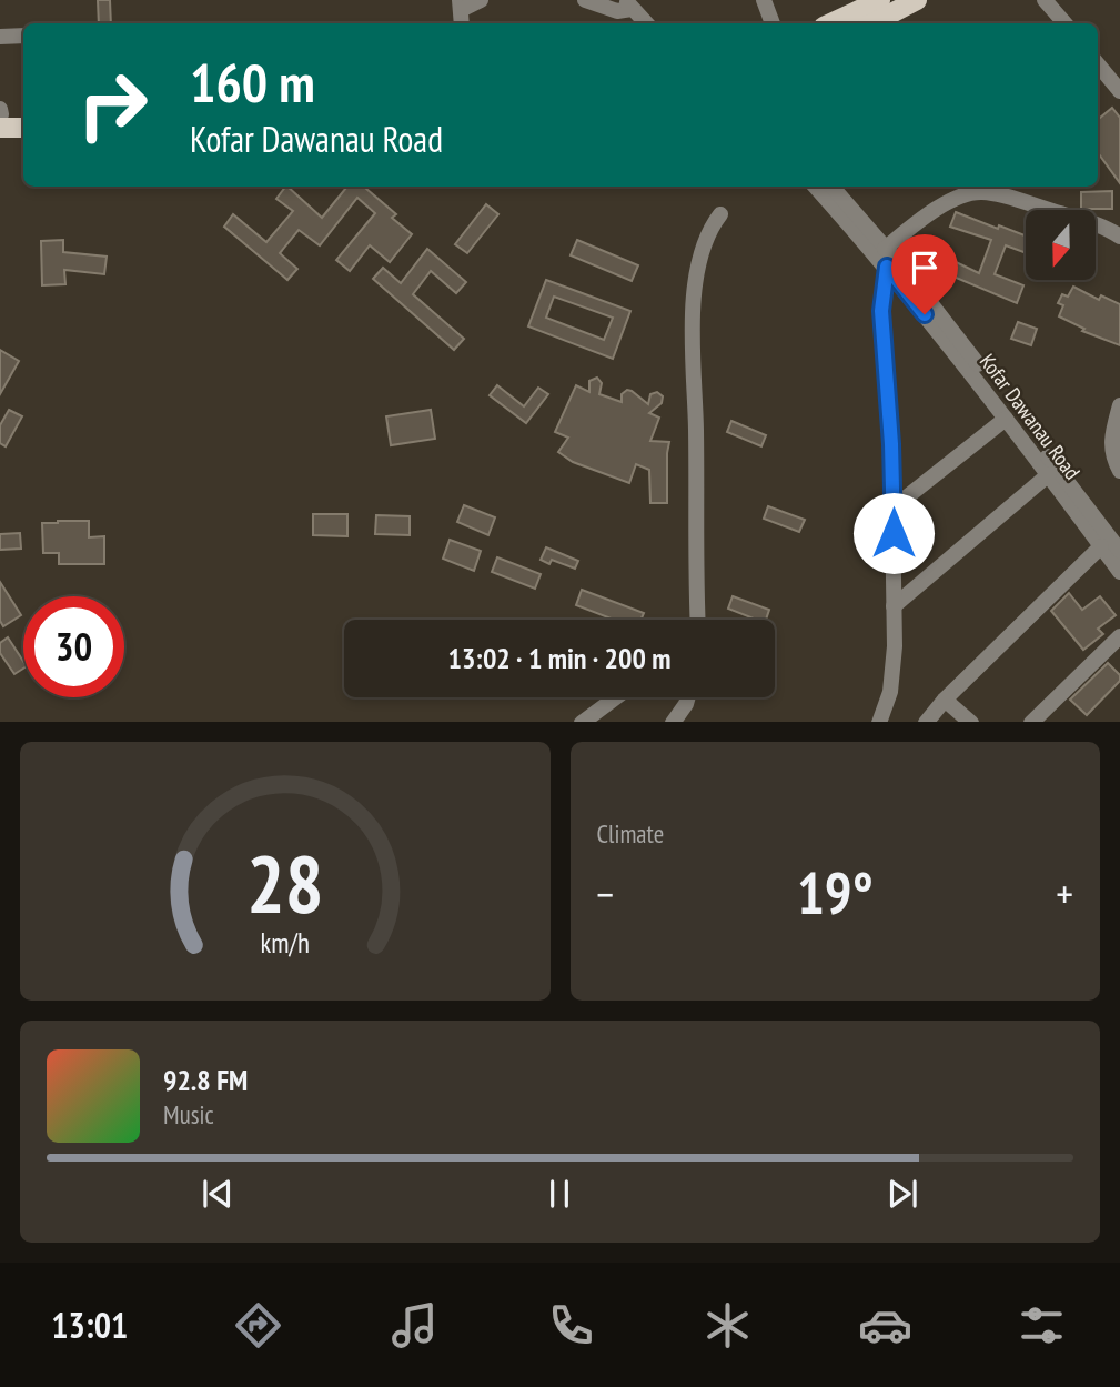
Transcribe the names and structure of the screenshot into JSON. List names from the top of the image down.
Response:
{
  "streets": {
    "street": ["Kofar Dawanau Road"]
  },
  "north": "bottom",
  "page": {
    "turn": ["160 m", "Kofar Dawanau Road"],
    "limit": "30",
    "trip": "13:02 · 1 min · 200 m",
    "tile": "Climate",
    "heat": ["−", "19°", "+"],
    "song": ["92.8 FM", "Music"],
    "tabs": "13:01",
    "gauge": ["28", "km/h"]
  }
}
